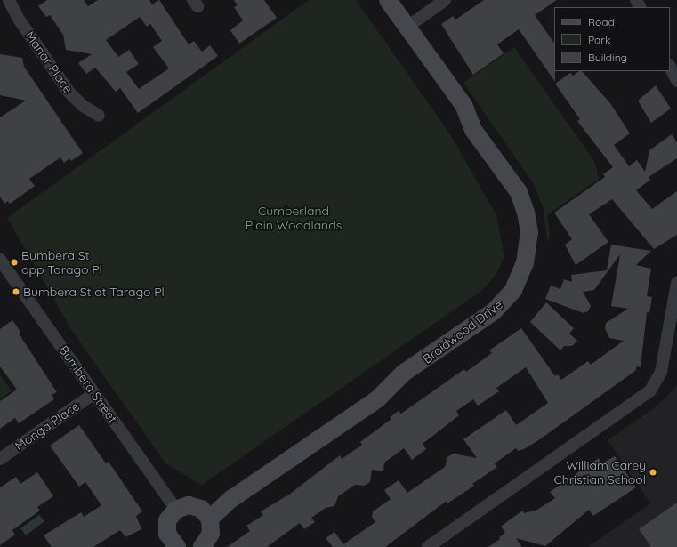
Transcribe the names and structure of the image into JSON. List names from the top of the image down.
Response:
{
  "streets": {
    "street": [
      "Manar Place",
      "Braidwood Drive",
      "Bumbera Street",
      "Monga Place"
    ]
  },
  "crossings": [
    ["Bumbera Street", "Monga Place"]
  ],
  "parks": ["Cumberland Plain Woodlands"],
  "places": ["Bumbera St opp Tarago Pl", "Bumbera St at Tarago Pl", "William Carey Christian School"],
  "legend": ["Road", "Park", "Building"]
}
